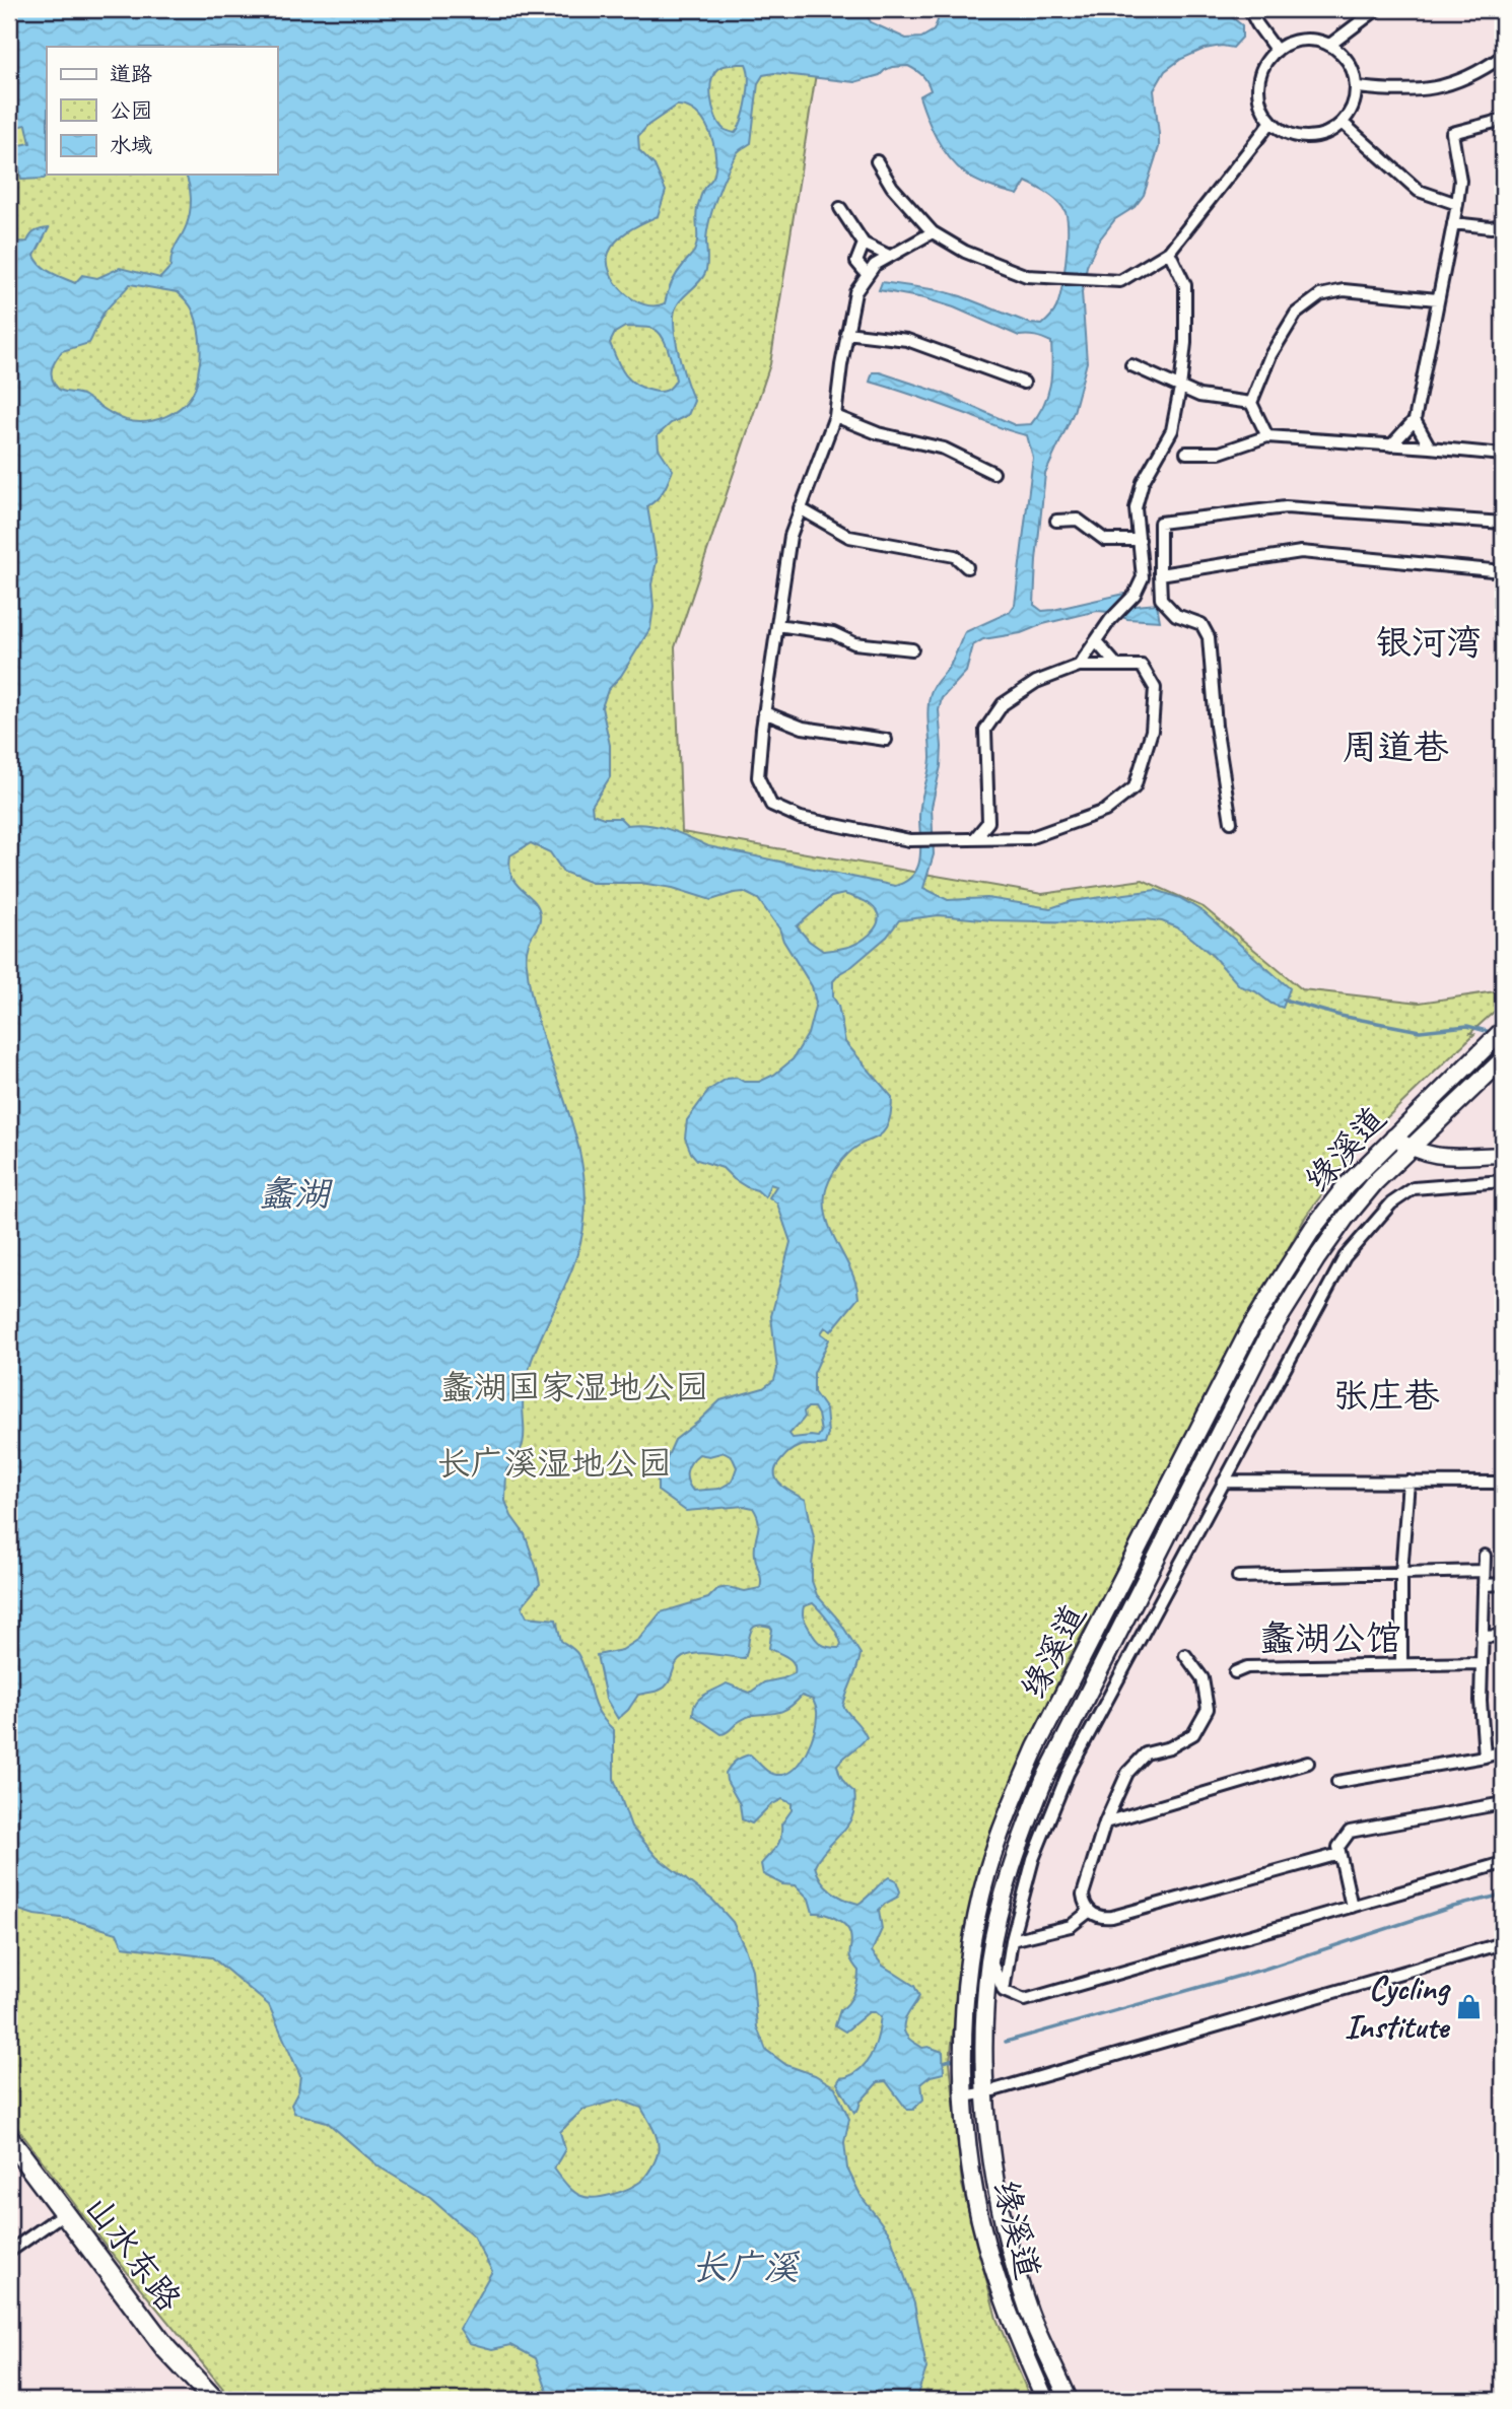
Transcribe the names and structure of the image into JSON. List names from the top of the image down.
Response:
{
  "streets": {
    "highway": ["山水东路"],
    "main road": ["缘溪道"]
  },
  "districts": [
    "银河湾",
    "周道巷",
    "张庄巷",
    "蠡湖公馆"
  ],
  "water": ["蠡湖", "长广溪"],
  "parks": ["蠡湖国家湿地公园", "长广溪湿地公园"],
  "places": {
    "shop": ["Cycling Institute"]
  },
  "legend": ["道路", "公园", "水域"]
}
